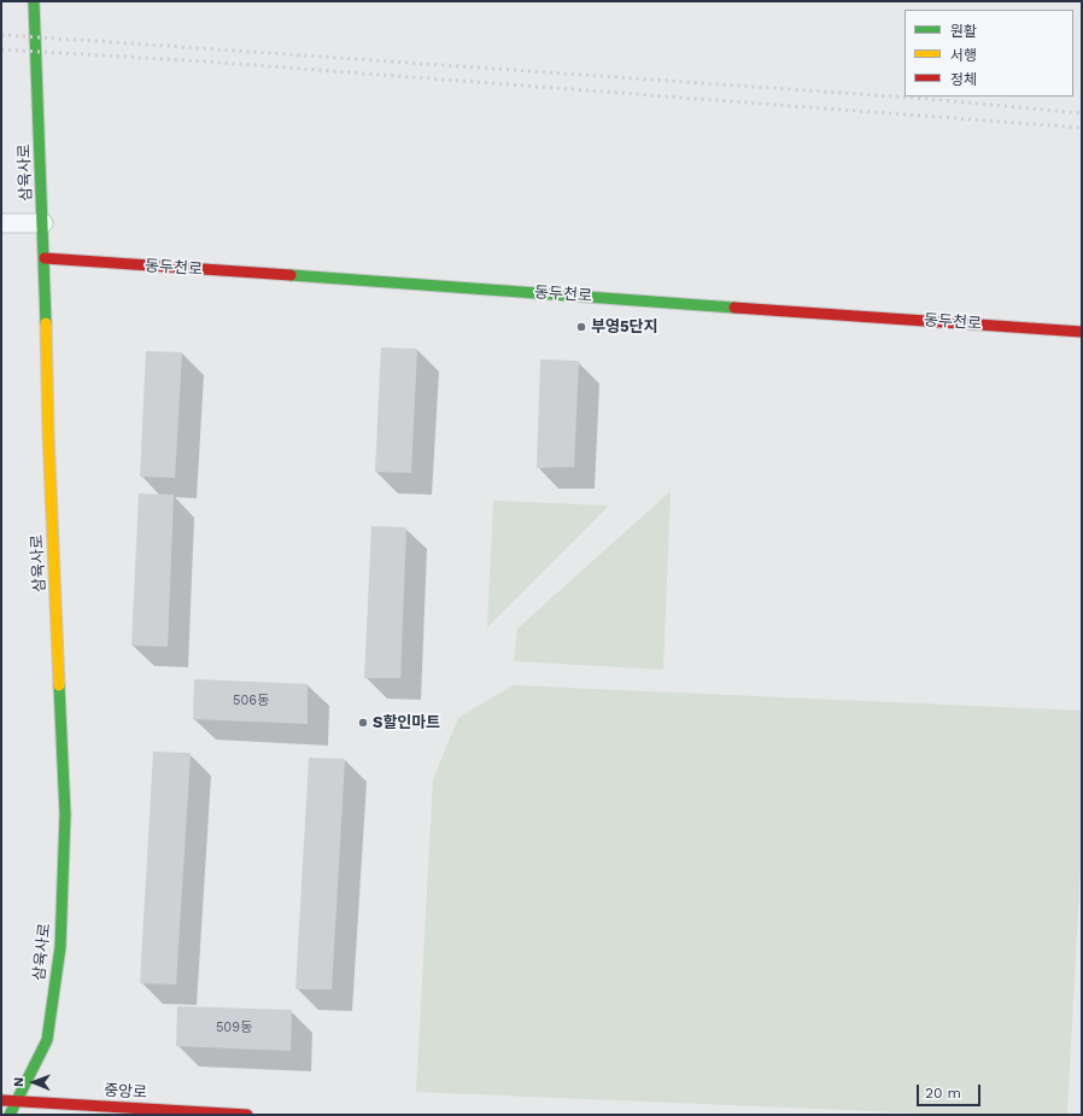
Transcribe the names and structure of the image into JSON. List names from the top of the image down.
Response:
{
  "streets": {
    "street": ["삼육사로", "동두천로", "중앙로"]
  },
  "crossings": [
    ["삼육사로", "동두천로"],
    ["삼육사로", "중앙로"]
  ],
  "places": ["부영5단지", "S할인마트"],
  "house_numbers": ["506동", "509동"],
  "legend": ["원활", "서행", "정체"],
  "scale_bar": "20 m",
  "north": "left"
}
